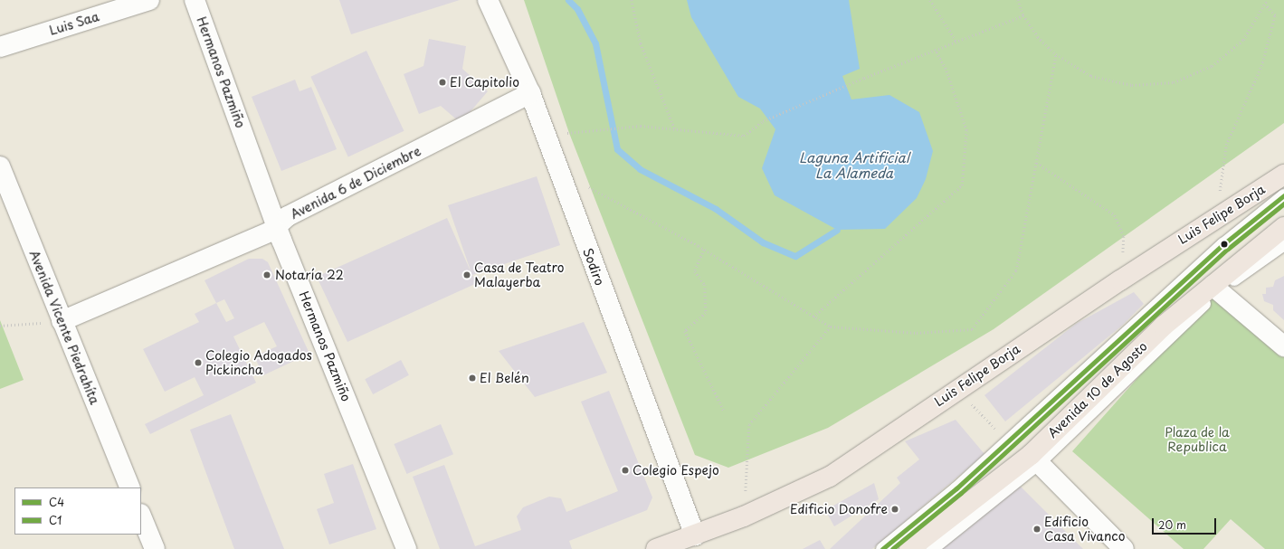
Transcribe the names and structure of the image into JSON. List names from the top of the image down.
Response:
{
  "streets": {
    "main road": ["Luis Felipe Borja", "Avenida 10 de Agosto"],
    "street": [
      "Luis Saa",
      "Hermanos Pazmiño",
      "Avenida 6 de Diciembre",
      "Sodiro",
      "Avenida Vicente Piedrahíta"
    ]
  },
  "crossings": [
    ["Hermanos Pazmiño", "Avenida 6 de Diciembre"],
    ["Avenida 6 de Diciembre", "Sodiro"],
    ["Avenida 6 de Diciembre", "Avenida Vicente Piedrahíta"],
    ["Luis Felipe Borja", "Sodiro"]
  ],
  "water": ["Laguna Artificial La Alameda"],
  "parks": ["Plaza de la Republica"],
  "places": [
    "El Capitolio",
    "Notaría 22",
    "Casa de Teatro Malayerba",
    "Colegio Adogados Pickincha",
    "El Belén",
    "Colegio Espejo",
    "Edificio Donofre",
    "Edificio Casa Vivanco"
  ],
  "lines": ["transit line C4", "transit line C1"],
  "legend": ["C4", "C1"],
  "scale_bar": "20 m"
}
